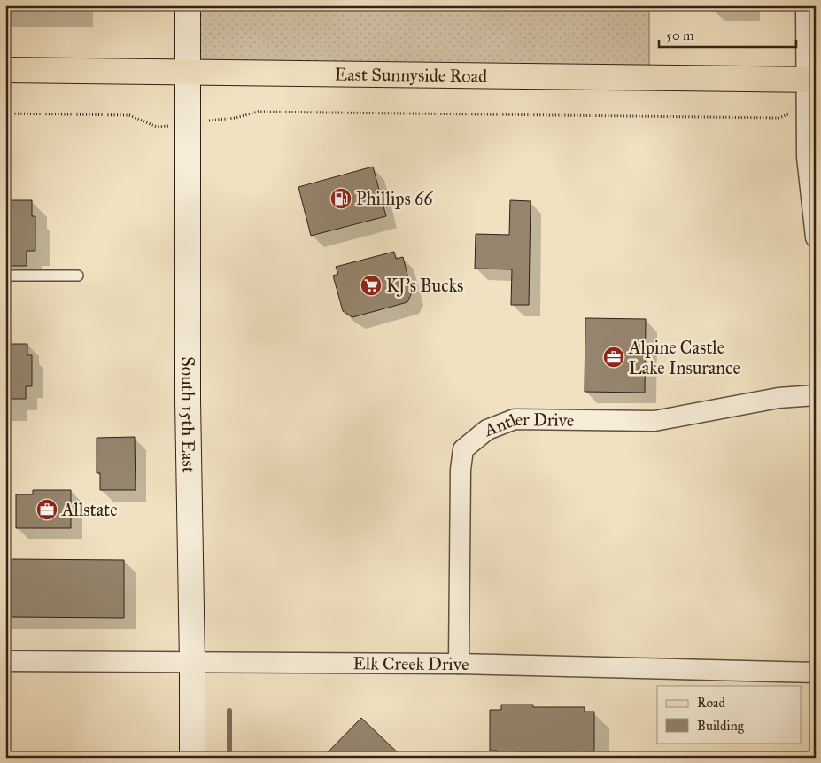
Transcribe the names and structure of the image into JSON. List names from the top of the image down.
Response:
{
  "streets": {
    "main road": ["East Sunnyside Road", "South 15th East"],
    "street": ["Antler Drive", "Elk Creek Drive"]
  },
  "crossings": [
    ["East Sunnyside Road", "South 15th East"],
    ["South 15th East", "Elk Creek Drive"],
    ["Antler Drive", "Elk Creek Drive"]
  ],
  "places": {
    "fuel station": ["Phillips 66"],
    "supermarket": ["KJ's Bucks"],
    "office": ["Alpine Castle Lake Insurance", "Allstate"]
  },
  "legend": ["Road", "Building"],
  "scale_bar": "50 m"
}
